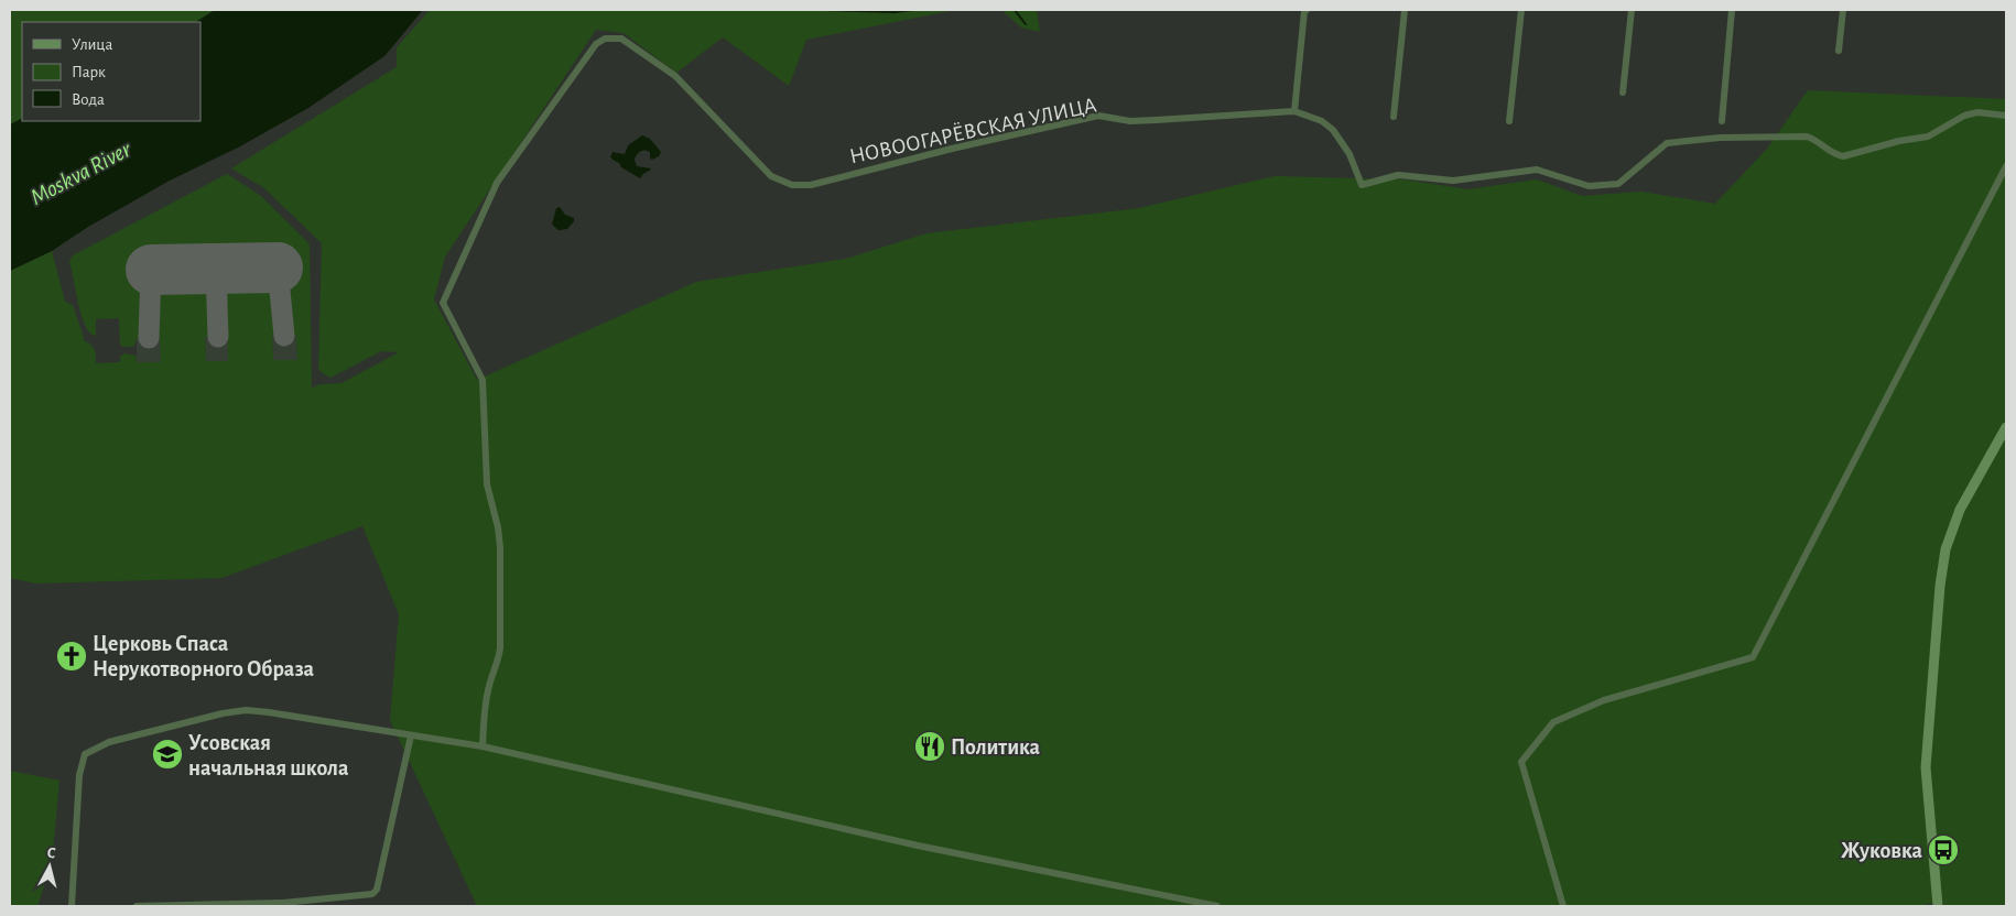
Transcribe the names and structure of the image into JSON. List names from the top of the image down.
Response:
{
  "streets": {
    "street": ["НОВООГАРЁВСКАЯ УЛИЦА"]
  },
  "water": ["Moskva River"],
  "places": {
    "church": ["Церковь Спаса Нерукотворного Образа"],
    "restaurant": ["Политика"],
    "school or university": ["Усовская начальная школа"],
    "bus stop": ["Жуковка"]
  },
  "legend": ["Улица", "Парк", "Вода"],
  "north": "top"
}
